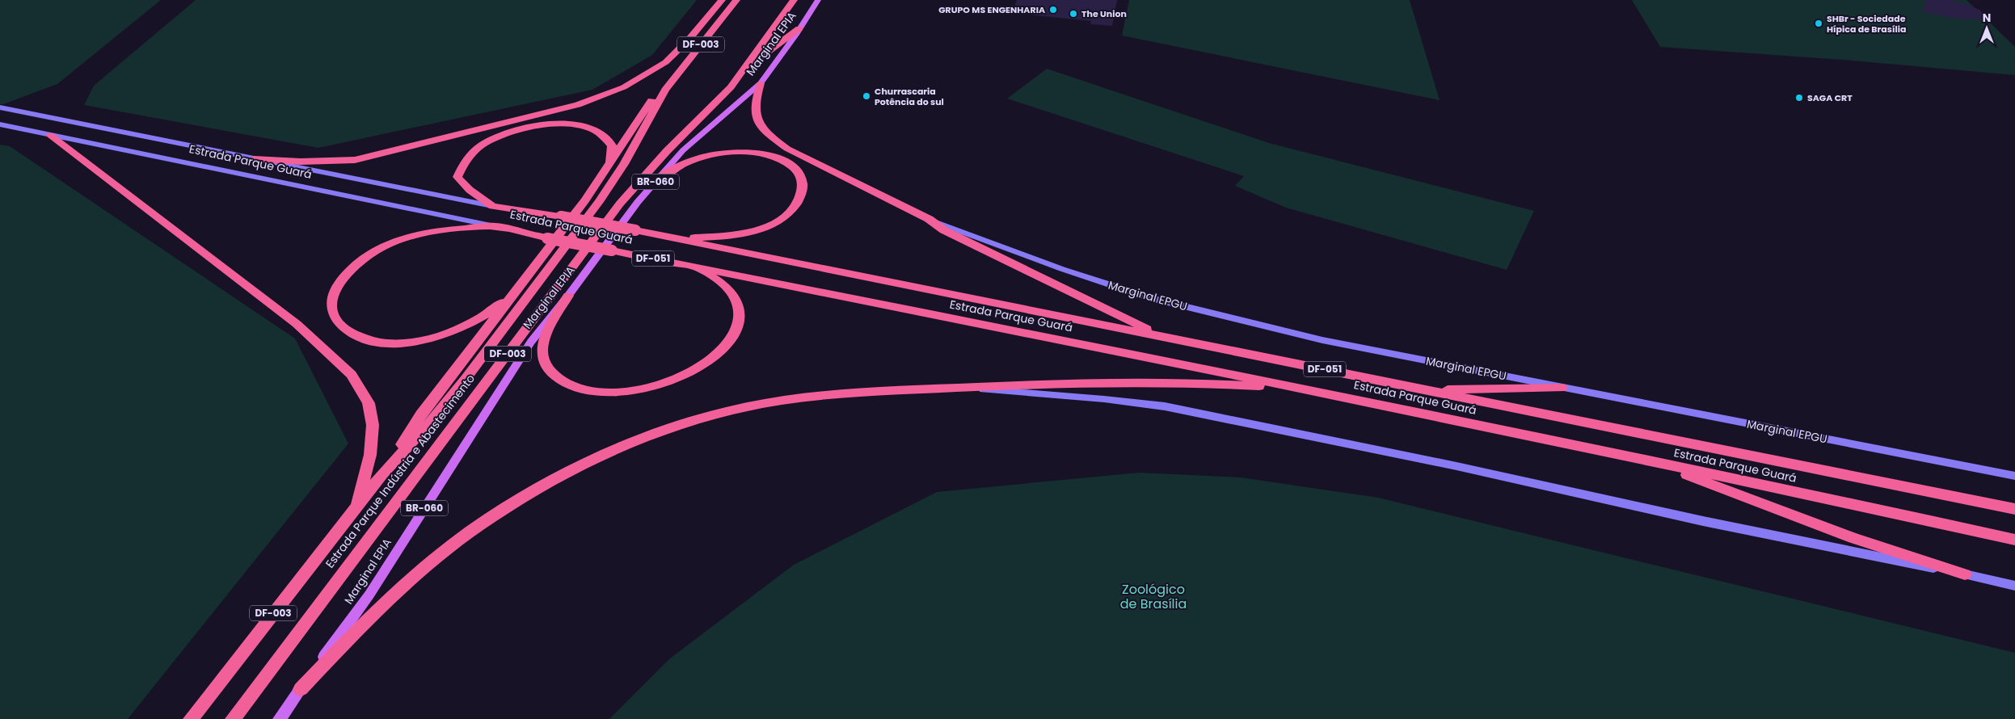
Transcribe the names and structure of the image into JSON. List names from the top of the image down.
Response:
{
  "streets": {
    "highway": [
      "DF-003",
      "Estrada Parque Guará",
      "DF-051",
      "Estrada Parque Indústria e Abastecimento"
    ],
    "main road": ["Marginal EPIA", "BR-060"],
    "street": ["Marginal EPGU"]
  },
  "parks": ["Zoológico de Brasília"],
  "places": [
    "GRUPO MS ENGENHARIA",
    "The Union",
    "SHBr - Sociedade Hípica de Brasília",
    "Churrascaria Potência do sul",
    "SAGA CRT"
  ],
  "north": "top"
}
